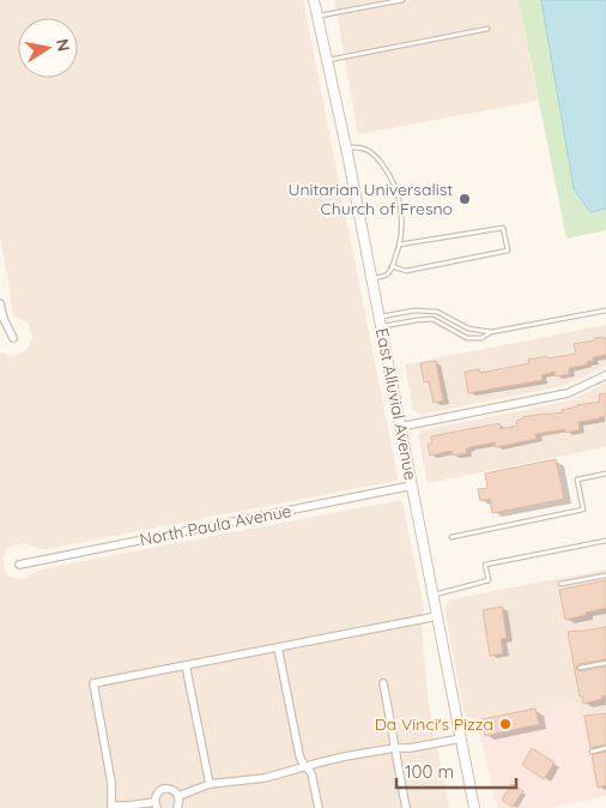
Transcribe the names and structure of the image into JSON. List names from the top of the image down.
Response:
{
  "streets": {
    "street": ["East Alluvial Avenue", "North Paula Avenue"]
  },
  "crossings": [
    ["East Alluvial Avenue", "North Paula Avenue"]
  ],
  "places": ["Unitarian Universalist Church of Fresno", "Da Vinci's Pizza"],
  "scale_bar": "100 m",
  "north": "right"
}
